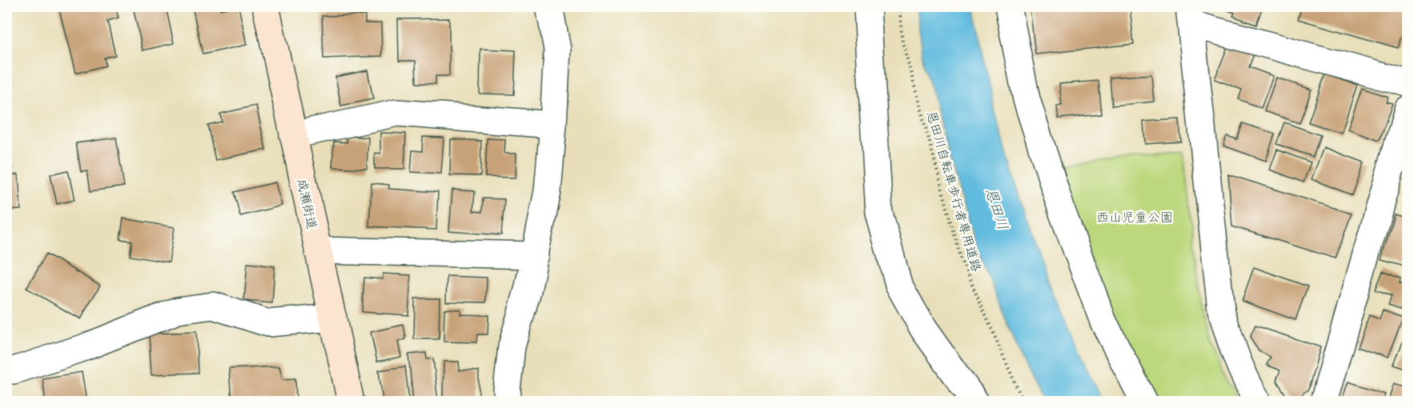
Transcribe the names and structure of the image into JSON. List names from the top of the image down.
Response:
{
  "streets": {
    "main road": ["成瀬街道"],
    "path": ["恩田川自転車歩行者専用道路"]
  },
  "water": ["恩田川"],
  "parks": ["西山児童公園"]
}
